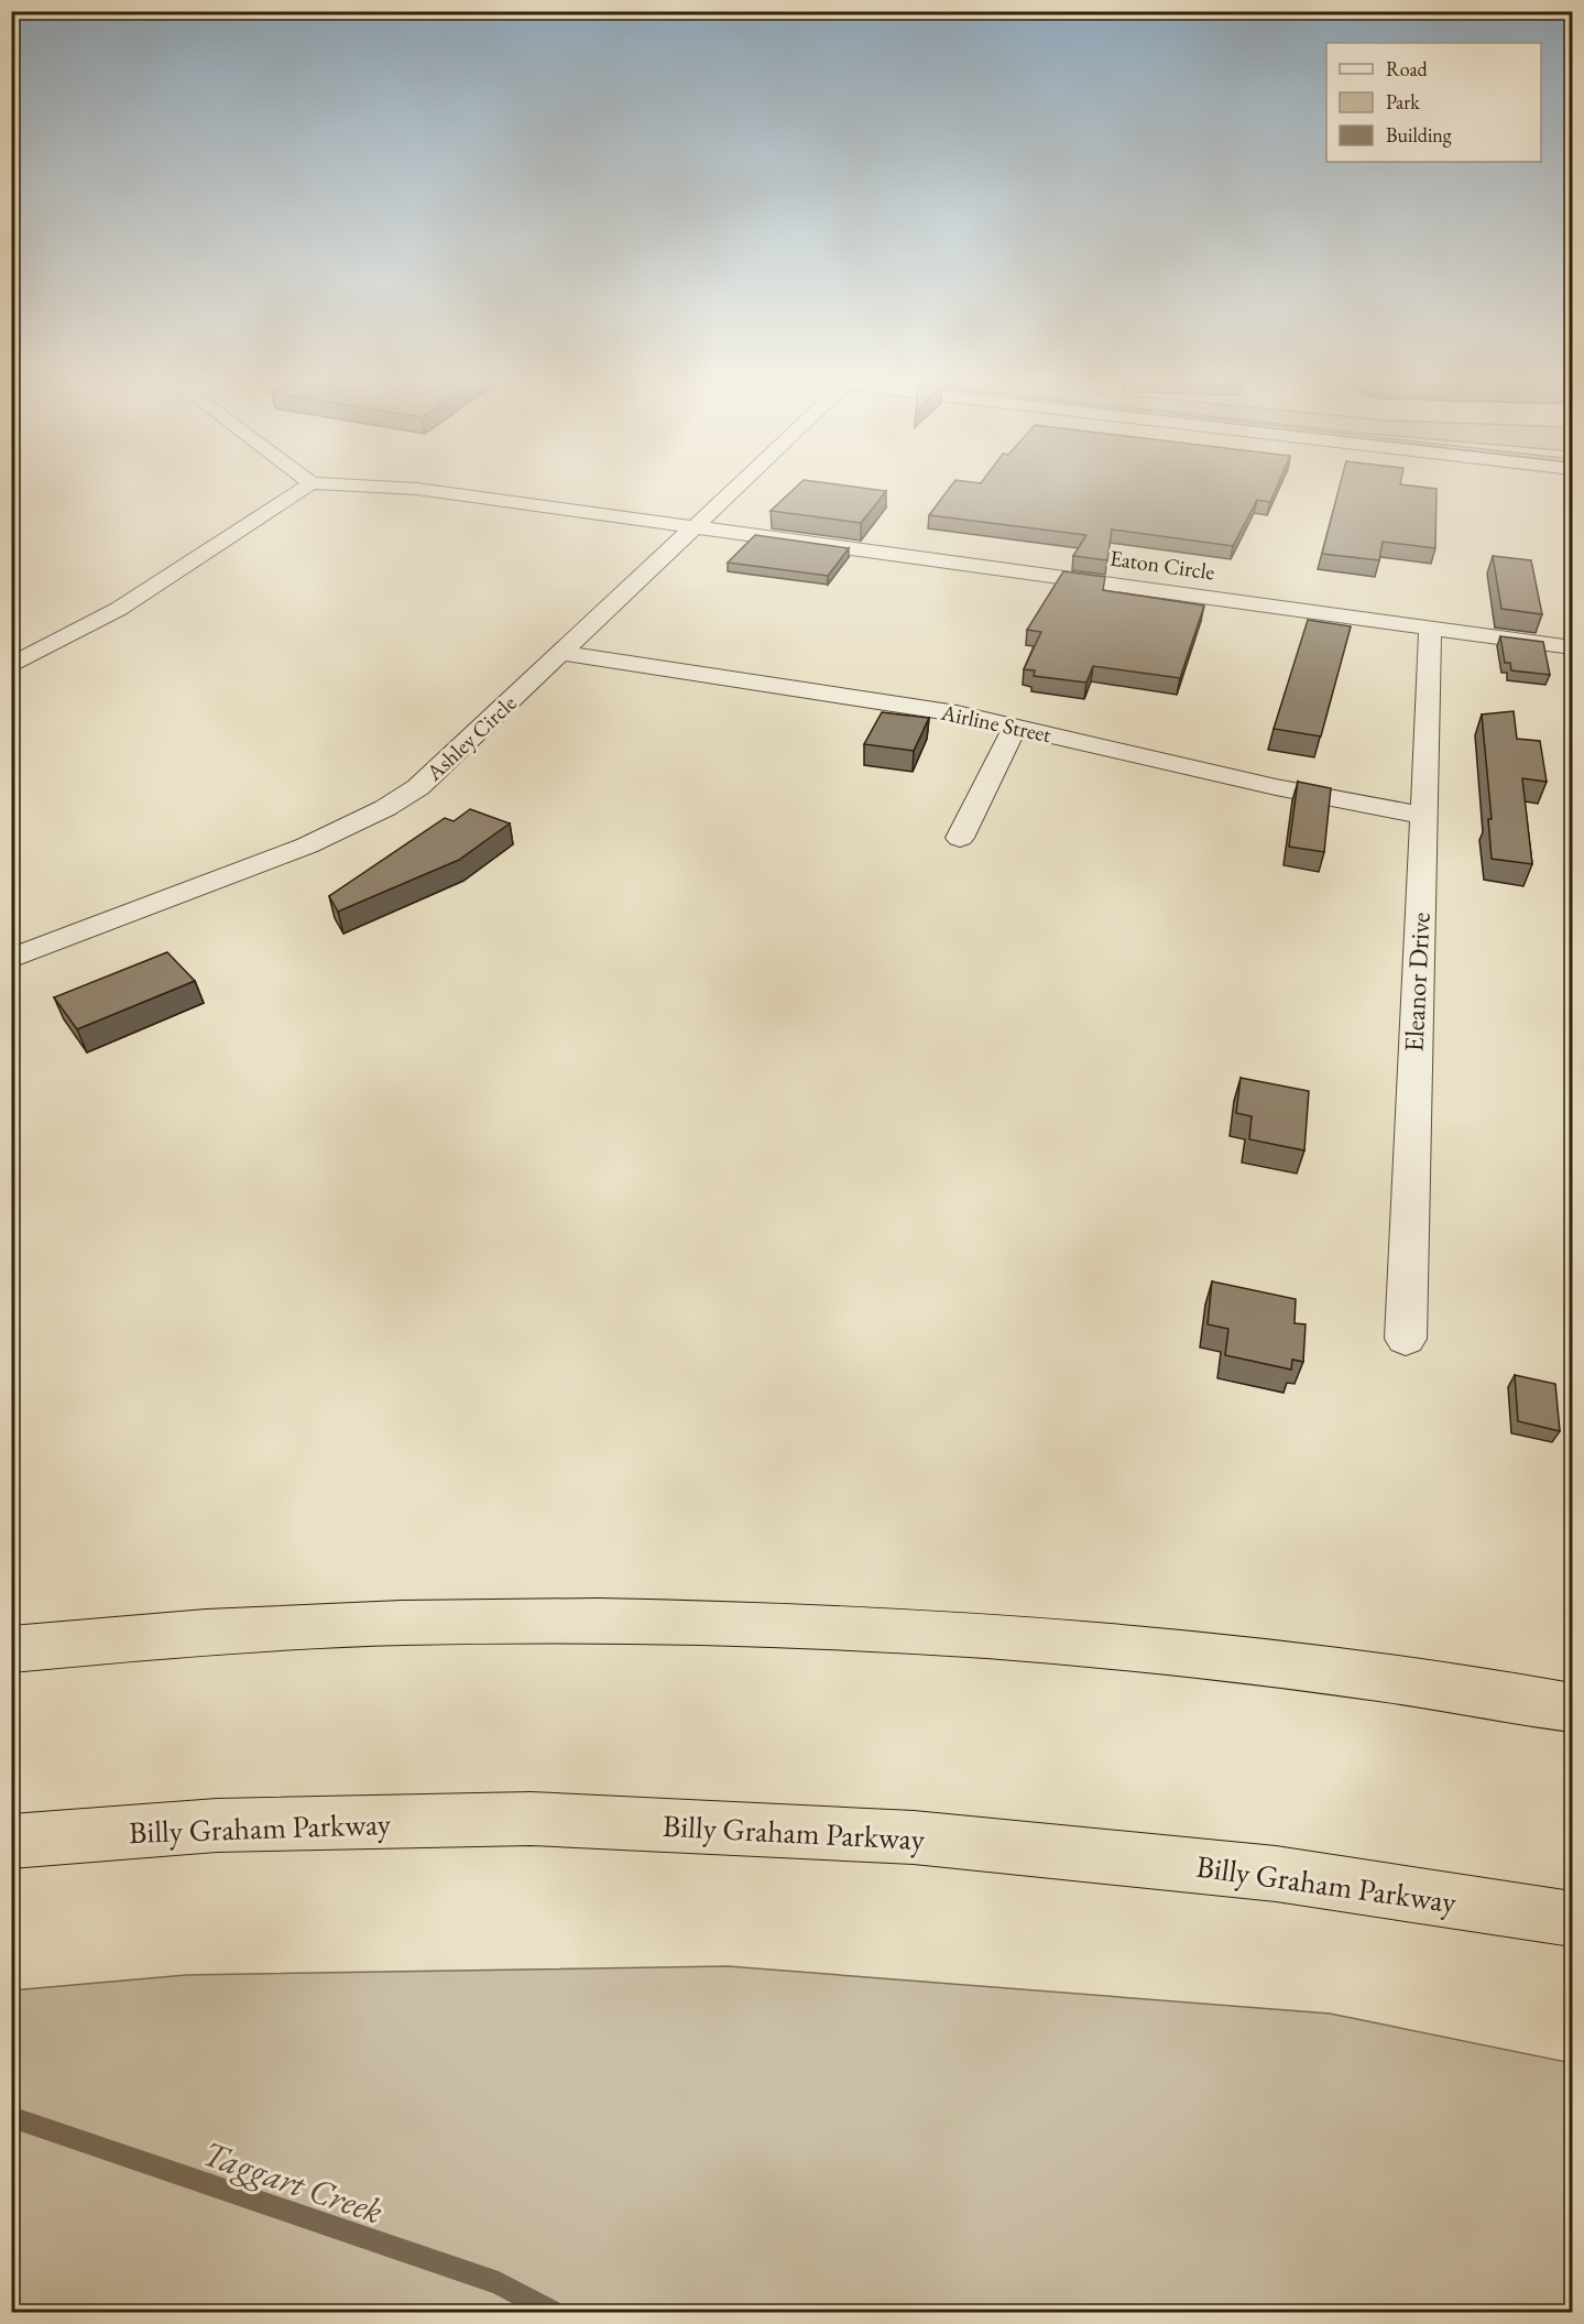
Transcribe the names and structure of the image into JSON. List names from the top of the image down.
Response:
{
  "streets": {
    "highway": ["Billy Graham Parkway"],
    "street": [
      "Eaton Circle",
      "Airline Street",
      "Ashley Circle",
      "Eleanor Drive"
    ]
  },
  "crossings": [
    ["Eaton Circle", "Ashley Circle"],
    ["Eaton Circle", "Eleanor Drive"],
    ["Airline Street", "Ashley Circle"],
    ["Airline Street", "Eleanor Drive"]
  ],
  "water": ["Taggart Creek"],
  "legend": ["Road", "Park", "Building"]
}
